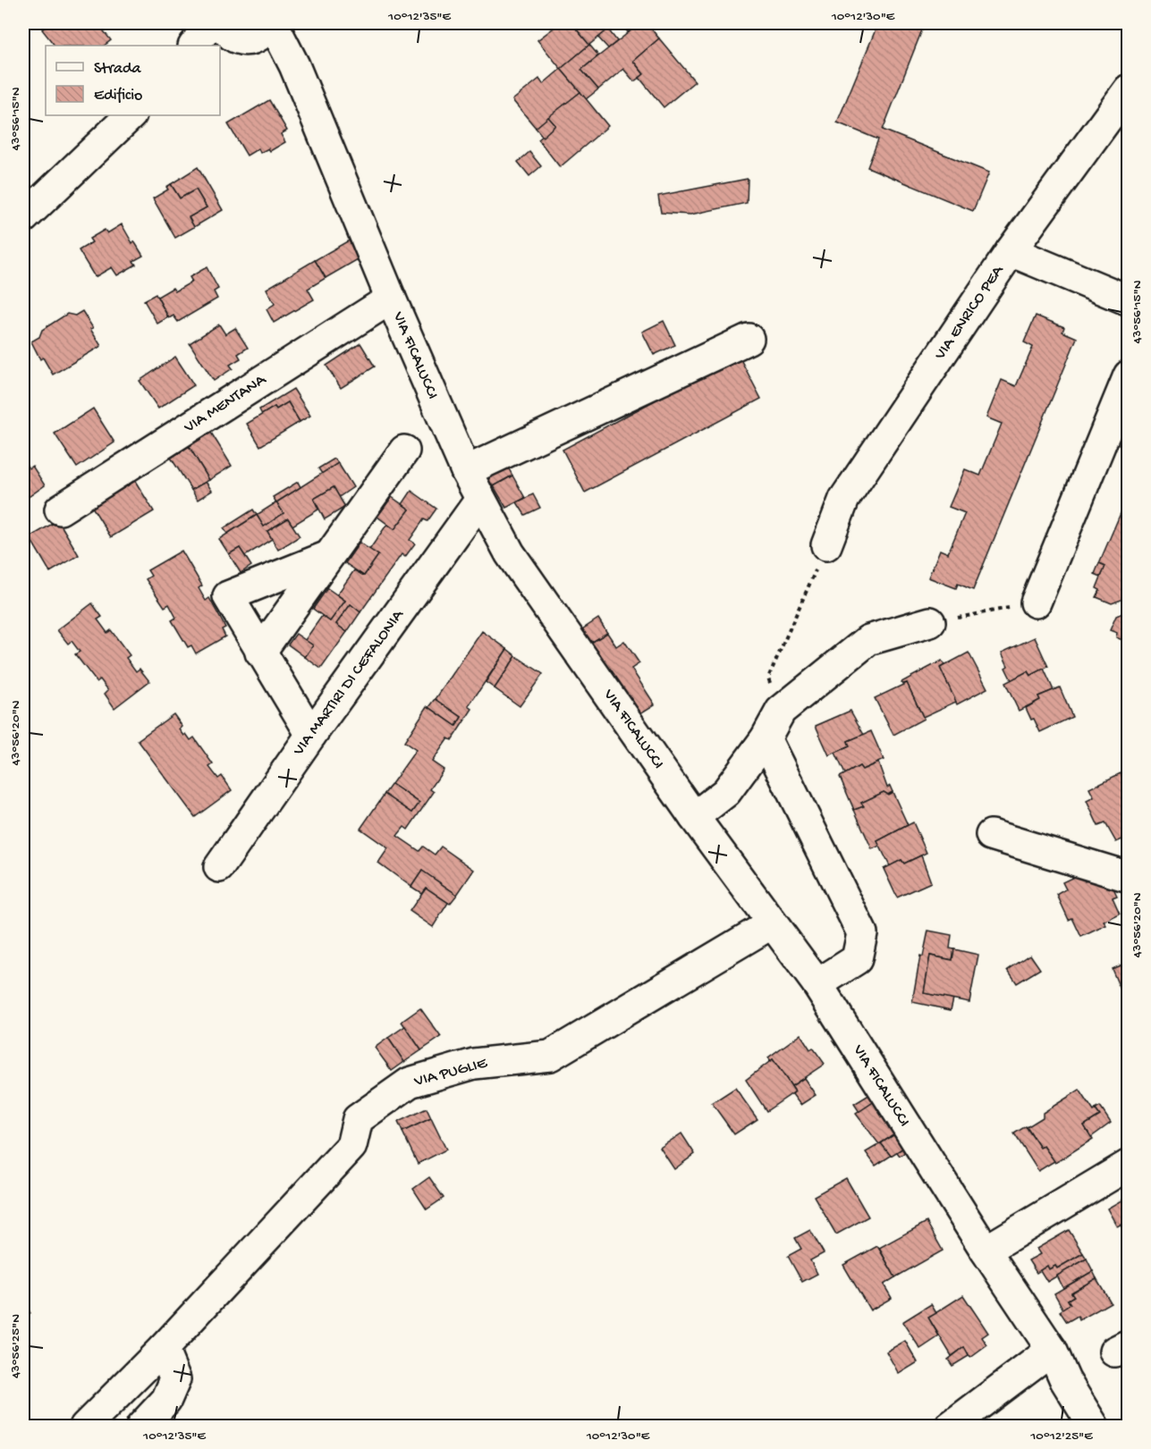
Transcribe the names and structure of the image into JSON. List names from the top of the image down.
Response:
{
  "streets": {
    "street": [
      "VIA ENRICO PEA",
      "VIA FICALUCCI",
      "VIA MENTANA",
      "VIA MARTIRI DI CEFALONIA",
      "VIA PUGLIE"
    ]
  },
  "crossings": [
    ["VIA FICALUCCI", "VIA MENTANA"],
    ["VIA FICALUCCI", "VIA MARTIRI DI CEFALONIA"],
    ["VIA FICALUCCI", "VIA PUGLIE"]
  ],
  "legend": ["Strada", "Edificio"],
  "coordinates": [
    "10°12'35\"E",
    "10°12'30\"E",
    "43°56'15\"N",
    "43°56'20\"N",
    "43°56'25\"N",
    "10°12'25\"E"
  ]
}
